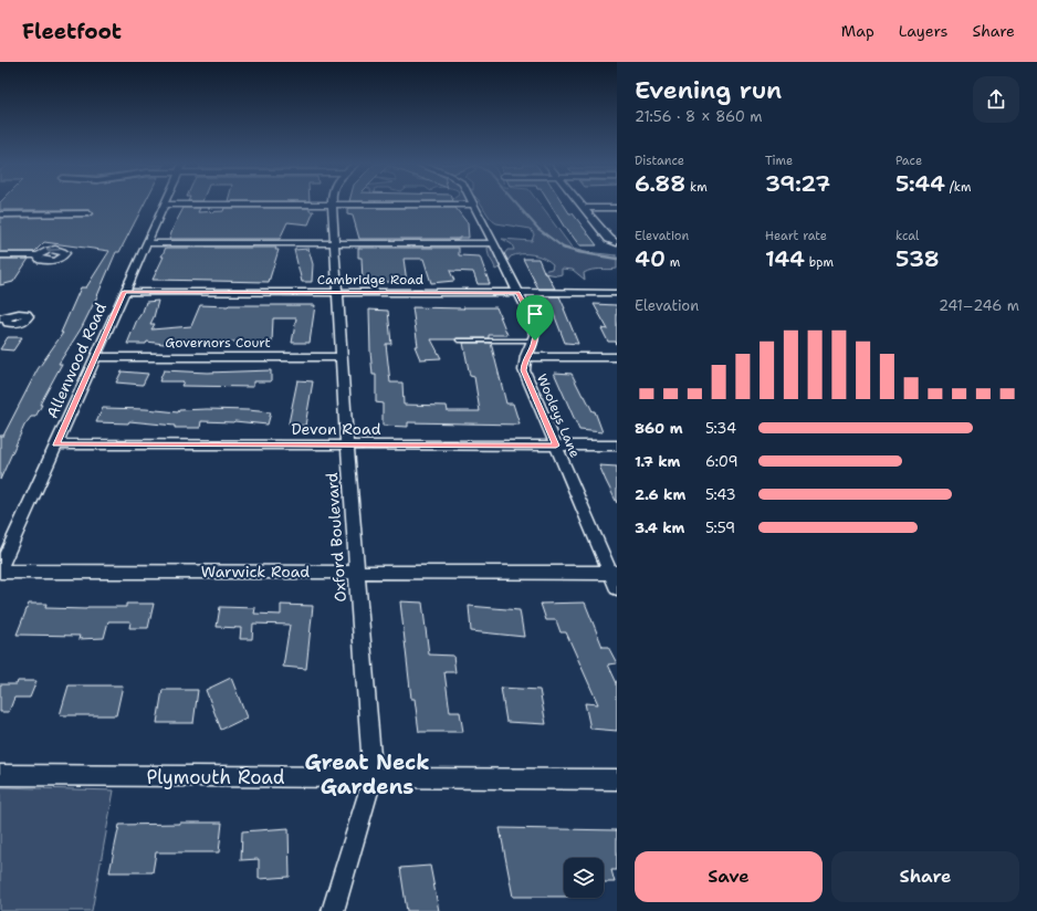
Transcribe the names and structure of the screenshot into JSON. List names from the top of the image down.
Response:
{
  "streets": {
    "street": [
      "Cambridge Road",
      "Governors Court",
      "Allenwood Road",
      "Wooleys Lane",
      "Devon Road",
      "Oxford Boulevard",
      "Warwick Road",
      "Plymouth Road"
    ]
  },
  "crossings": [
    ["Cambridge Road", "Allenwood Road"],
    ["Cambridge Road", "Oxford Boulevard"],
    ["Governors Court", "Allenwood Road"],
    ["Governors Court", "Oxford Boulevard"],
    ["Allenwood Road", "Devon Road"],
    ["Allenwood Road", "Warwick Road"],
    ["Wooleys Lane", "Devon Road"],
    ["Wooleys Lane", "Warwick Road"],
    ["Devon Road", "Oxford Boulevard"],
    ["Oxford Boulevard", "Warwick Road"],
    ["Oxford Boulevard", "Plymouth Road"]
  ],
  "districts": ["Great Neck Gardens"],
  "page": {
    "header": "Fleetfoot",
    "nav": ["Map", "Layers", "Share"],
    "heading": ["Evening run", "21:56 · 8 × 860 m"],
    "stats": [
      ["Distance", "6.88 km"],
      ["Time", "39:27"],
      ["Pace", "5:44 /km"],
      ["Elevation", "40 m"],
      ["Heart rate", "144 bpm"],
      ["kcal", "538"]
    ],
    "chart": ["Elevation", "241–246 m"],
    "list": [
      {
        "name": "860 m",
        "note": "5:34"
      },
      {
        "name": "1.7 km",
        "note": "6:09"
      },
      {
        "name": "2.6 km",
        "note": "5:43"
      },
      {
        "name": "3.4 km",
        "note": "5:59"
      }
    ],
    "buttons": ["Save", "Share"]
  }
}
